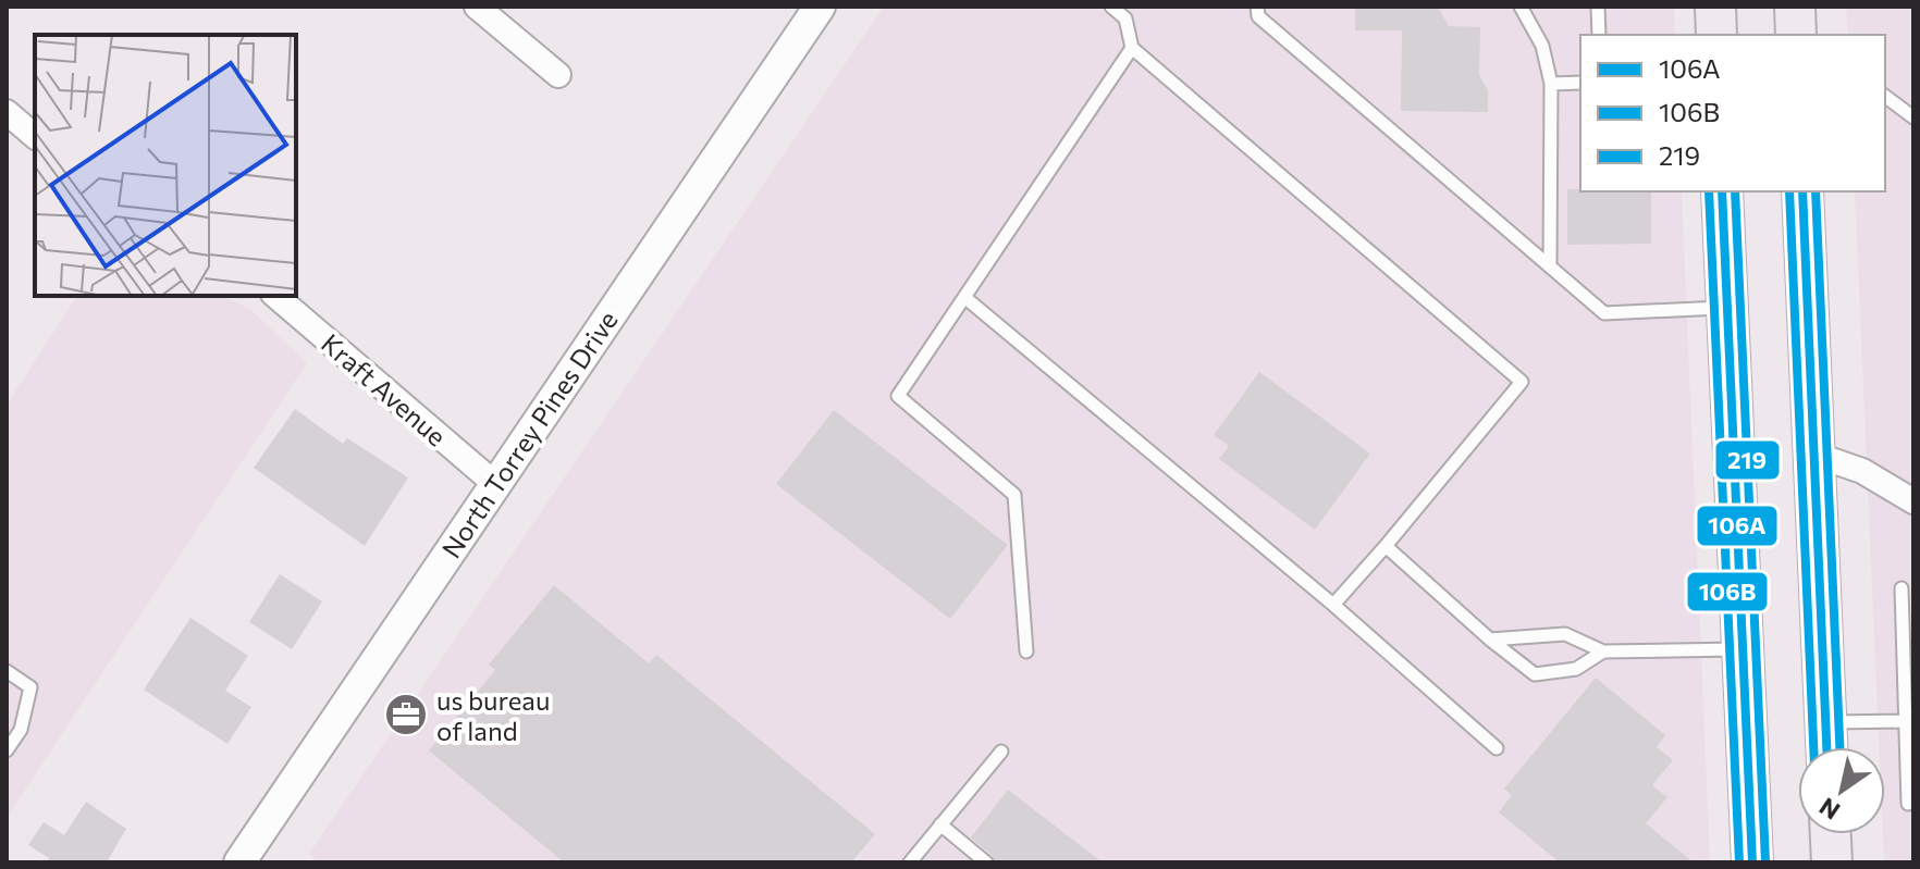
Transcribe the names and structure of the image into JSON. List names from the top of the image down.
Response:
{
  "streets": {
    "street": ["Kraft Avenue", "North Torrey Pines Drive"]
  },
  "crossings": [
    ["Kraft Avenue", "North Torrey Pines Drive"]
  ],
  "places": {
    "office": ["us bureau of land"]
  },
  "lines": ["transit line 106A", "transit line 106B", "transit line 219"],
  "legend": ["106A", "106B", "219"],
  "north": "bottom left"
}
